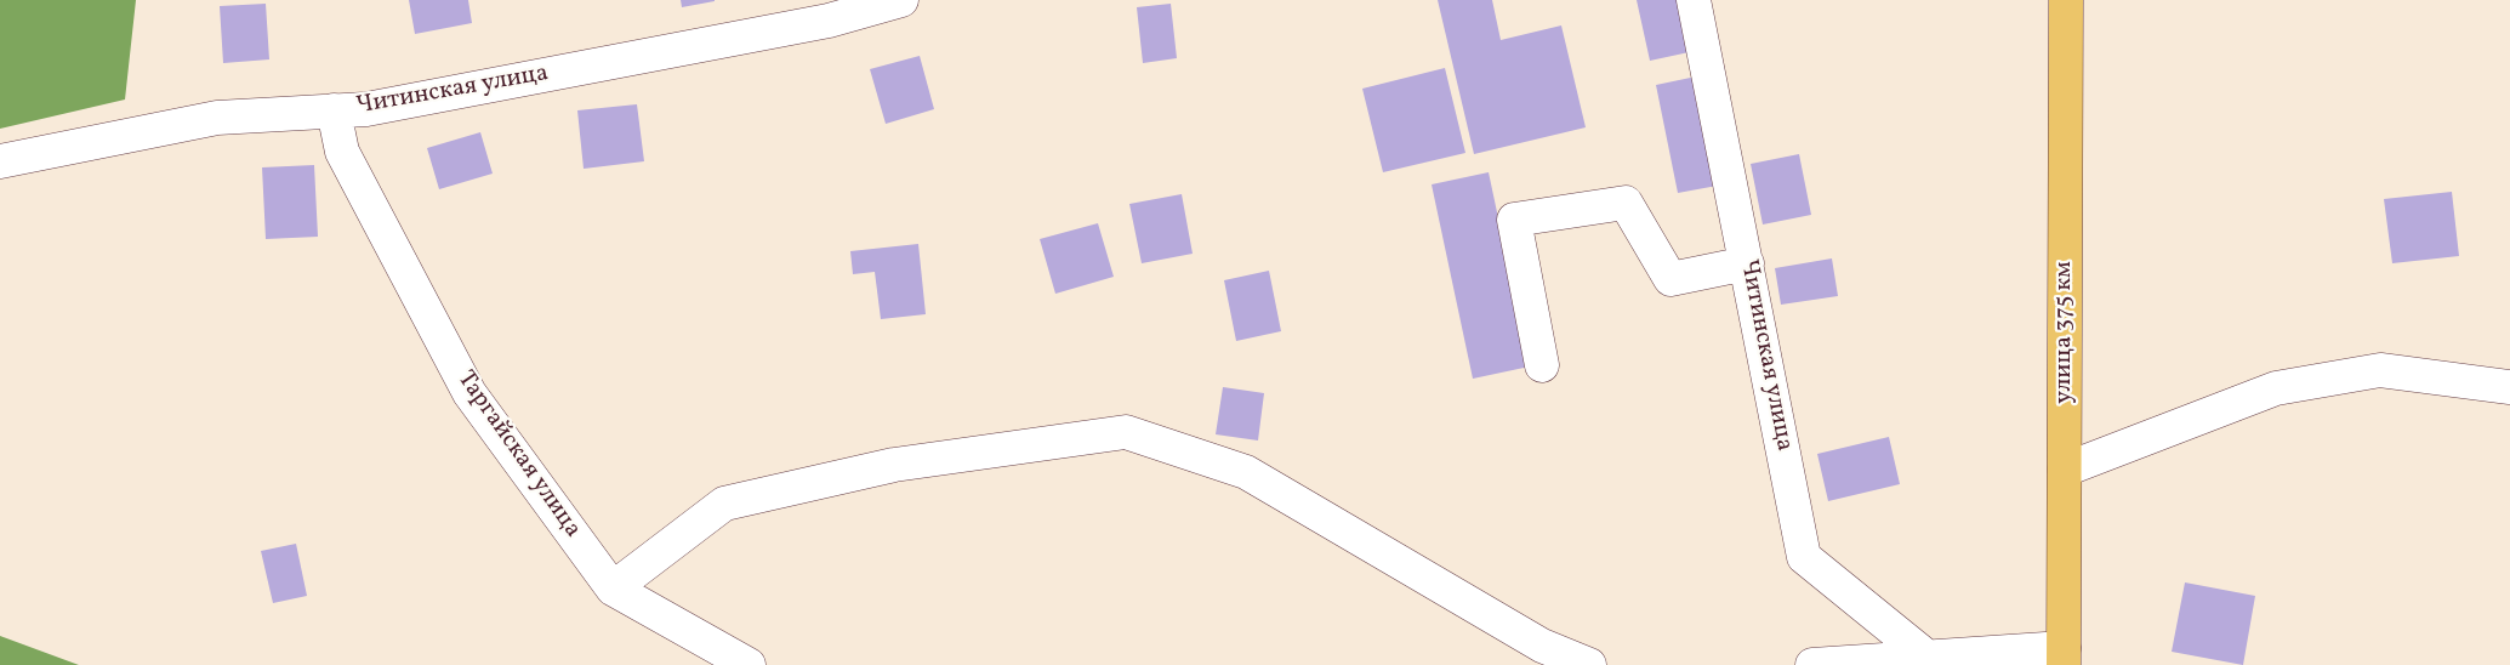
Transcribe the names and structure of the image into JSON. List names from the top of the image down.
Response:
{
  "streets": {
    "main road": ["улица 375 км"],
    "street": ["Читинская улица", "Таргайская улица"]
  },
  "crossings": [
    ["Читинская улица", "Таргайская улица"]
  ]
}
